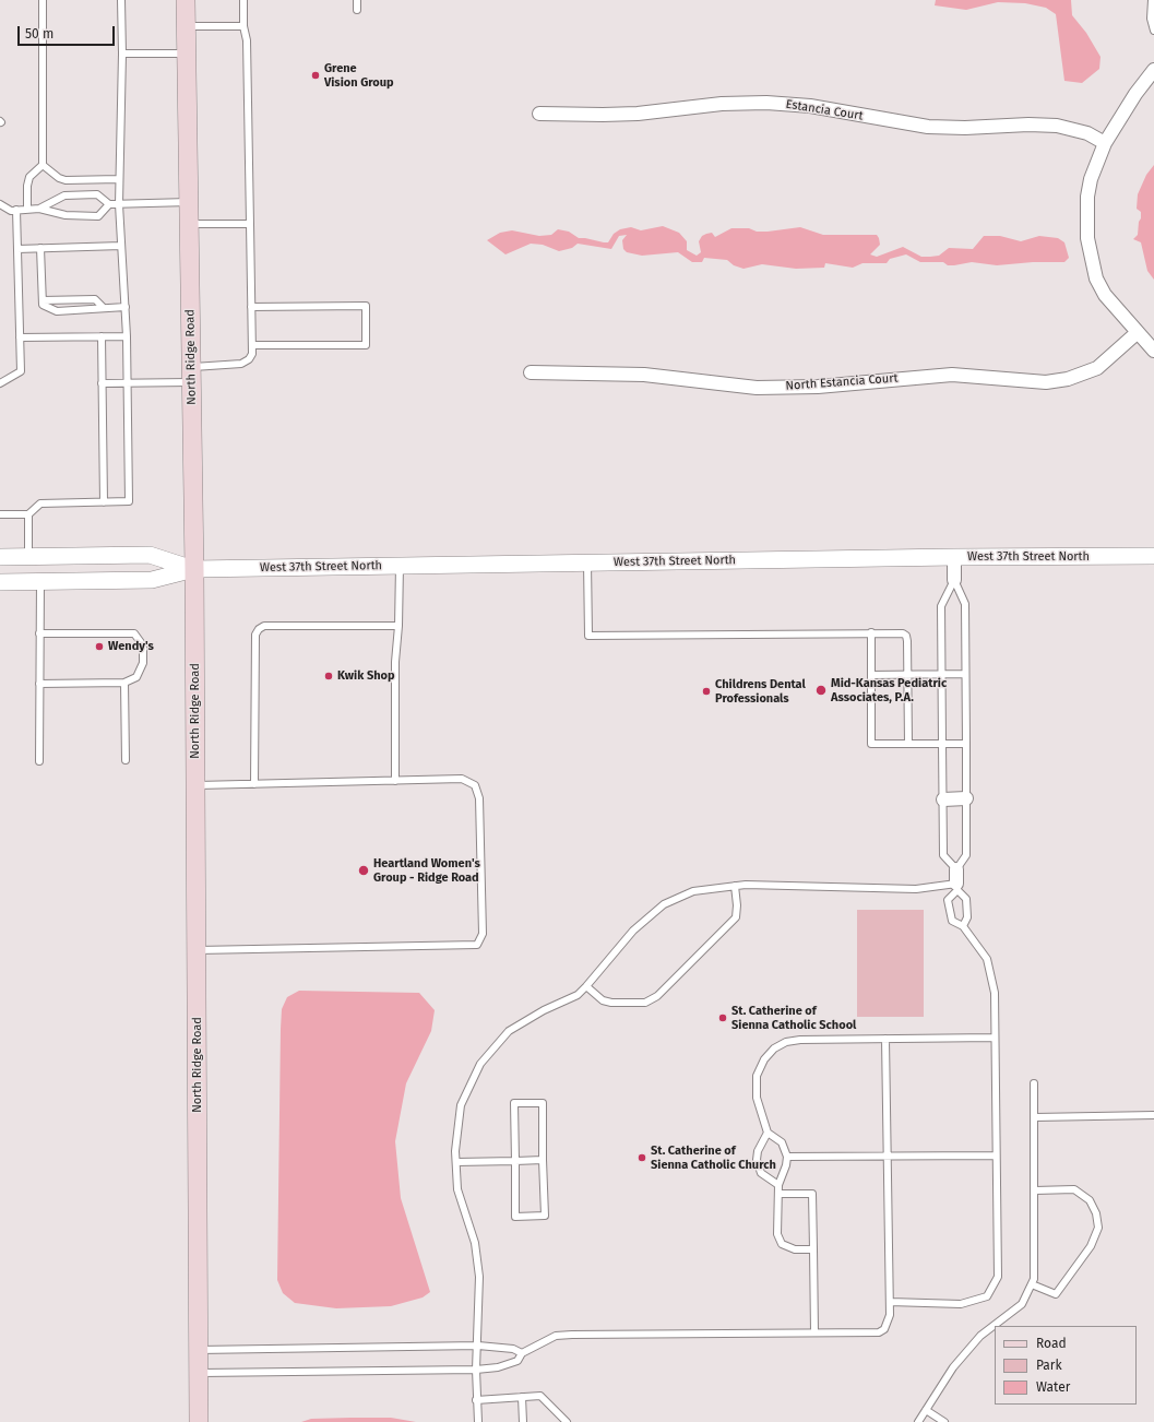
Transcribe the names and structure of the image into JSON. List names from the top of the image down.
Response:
{
  "streets": {
    "main road": ["North Ridge Road"],
    "street": ["Estancia Court", "North Estancia Court", "West 37th Street North"]
  },
  "crossings": [
    ["North Ridge Road", "West 37th Street North"]
  ],
  "places": [
    "Grene Vision Group",
    "Wendy's",
    "Kwik Shop",
    "Mid-Kansas Pediatric Associates, P.A.",
    "Childrens Dental Professionals",
    "Heartland Women's Group - Ridge Road",
    "St. Catherine of Sienna Catholic School",
    "St. Catherine of Sienna Catholic Church"
  ],
  "legend": ["Road", "Park", "Water"],
  "scale_bar": "50 m"
}
